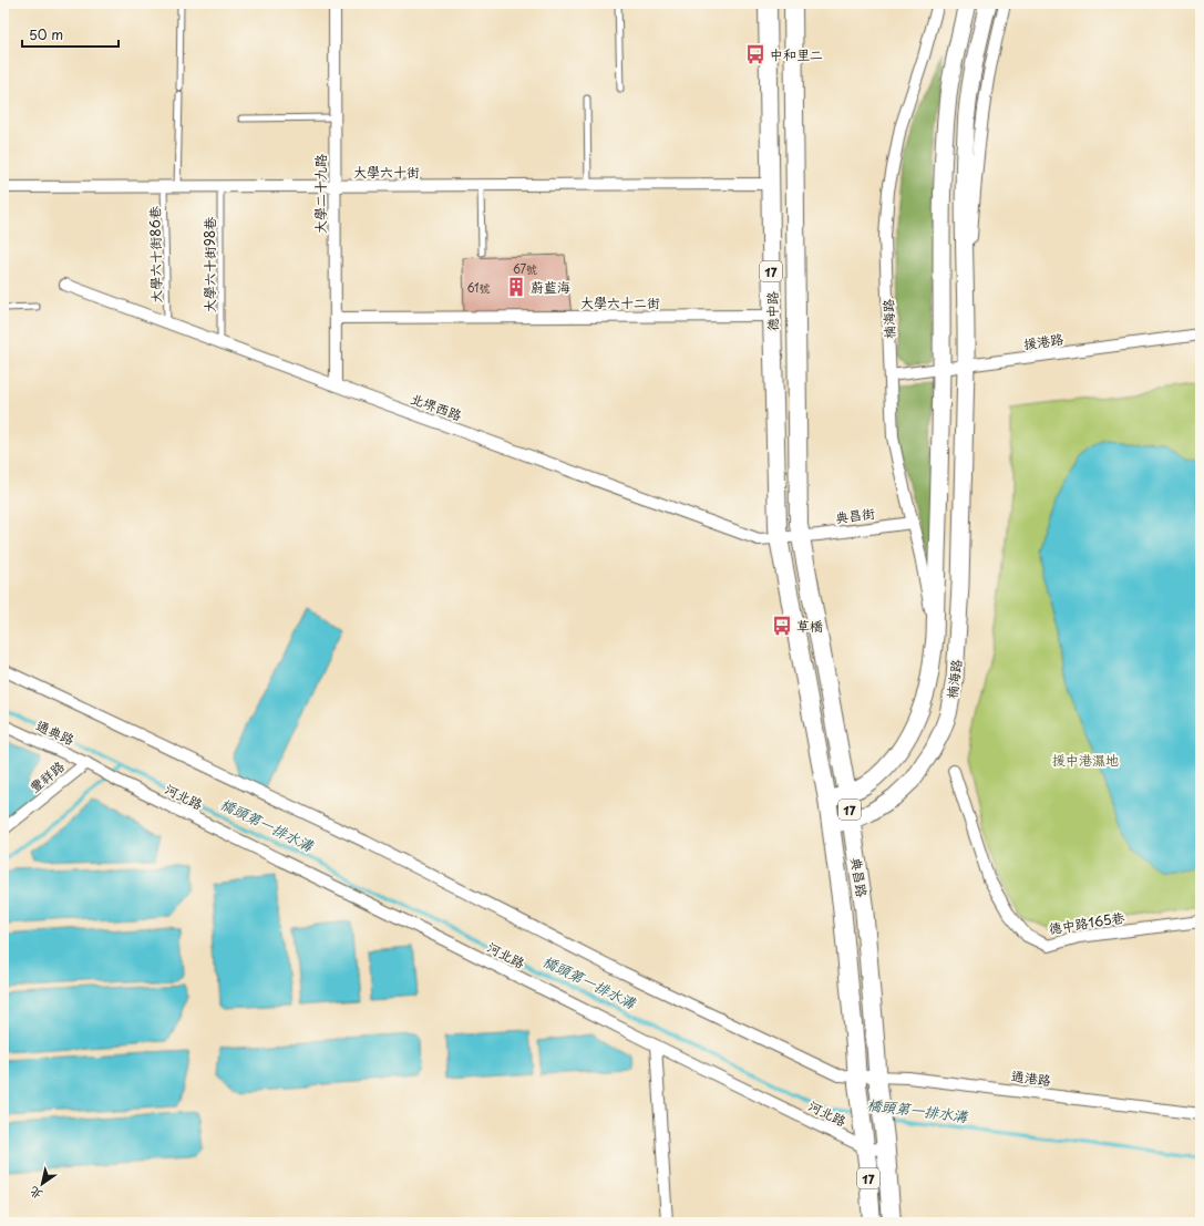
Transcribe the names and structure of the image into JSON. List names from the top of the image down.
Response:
{
  "streets": {
    "main road": ["17", "德中路", "典昌路"],
    "street": [
      "大學六十街",
      "大學二十九路",
      "大學六十二街",
      "楠海路",
      "援港路",
      "北堺西路",
      "典昌街",
      "通典路",
      "豐祥路",
      "河北路",
      "德中路165巷",
      "通港路"
    ],
    "lane": ["大學六十街86巷", "大學六十街98巷"]
  },
  "crossings": [
    ["大學六十街", "大學二十九路"],
    ["大學六十街", "大學六十街86巷"],
    ["大學六十街", "大學六十街98巷"],
    ["大學六十街", "德中路"],
    ["大學二十九路", "大學六十二街"],
    ["大學二十九路", "北堺西路"],
    ["大學六十街86巷", "北堺西路"],
    ["大學六十街98巷", "北堺西路"],
    ["大學六十二街", "德中路"],
    ["德中路", "北堺西路"],
    ["德中路", "典昌街"],
    ["德中路", "典昌路"],
    ["楠海路", "援港路"],
    ["楠海路", "典昌街"],
    ["楠海路", "典昌路"],
    ["北堺西路", "典昌街"],
    ["北堺西路", "典昌路"],
    ["典昌街", "典昌路"],
    ["通典路", "豐祥路"],
    ["通典路", "河北路"],
    ["河北路", "典昌路"],
    ["典昌路", "通港路"]
  ],
  "water": ["橋頭第一排水溝"],
  "parks": ["援中港濕地"],
  "places": {
    "bus stop": ["中和里二", "草橋"],
    "building": ["蔚藍海"]
  },
  "house_numbers": ["67號", "61號"],
  "scale_bar": "50 m",
  "north": "bottom left"
}
